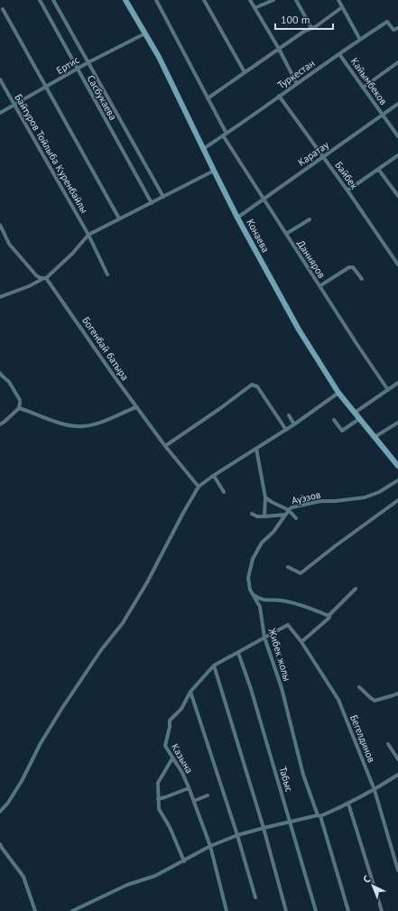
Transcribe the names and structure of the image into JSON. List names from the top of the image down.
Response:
{
  "streets": {
    "main road": ["Конаева"],
    "street": [
      "Ертис",
      "Туркестан",
      "Кайымбеков",
      "Сасбукаева",
      "Байтуров Тойлыба Куренбайлы",
      "Каратау",
      "Байбек",
      "Данияров",
      "Богенбай батыра",
      "Ауэзов",
      "Жибек жолы",
      "Бегелдинов",
      "Казына",
      "Табыс"
    ]
  },
  "crossings": [
    ["Ертис", "Сасбукаева"],
    ["Ертис", "Байтуров Тойлыба Куренбайлы"],
    ["Ертис", "Конаева"],
    ["Туркестан", "Кайымбеков"],
    ["Туркестан", "Байбек"],
    ["Туркестан", "Конаева"],
    ["Туркестан", "Данияров"],
    ["Кайымбеков", "Каратау"],
    ["Каратау", "Байбек"],
    ["Каратау", "Конаева"],
    ["Каратау", "Данияров"],
    ["Ауэзов", "Жибек жолы"],
    ["Жибек жолы", "Казына"],
    ["Бегелдинов", "Казына"],
    ["Казына", "Табыс"]
  ],
  "scale_bar": "100 m",
  "north": "top left"
}
